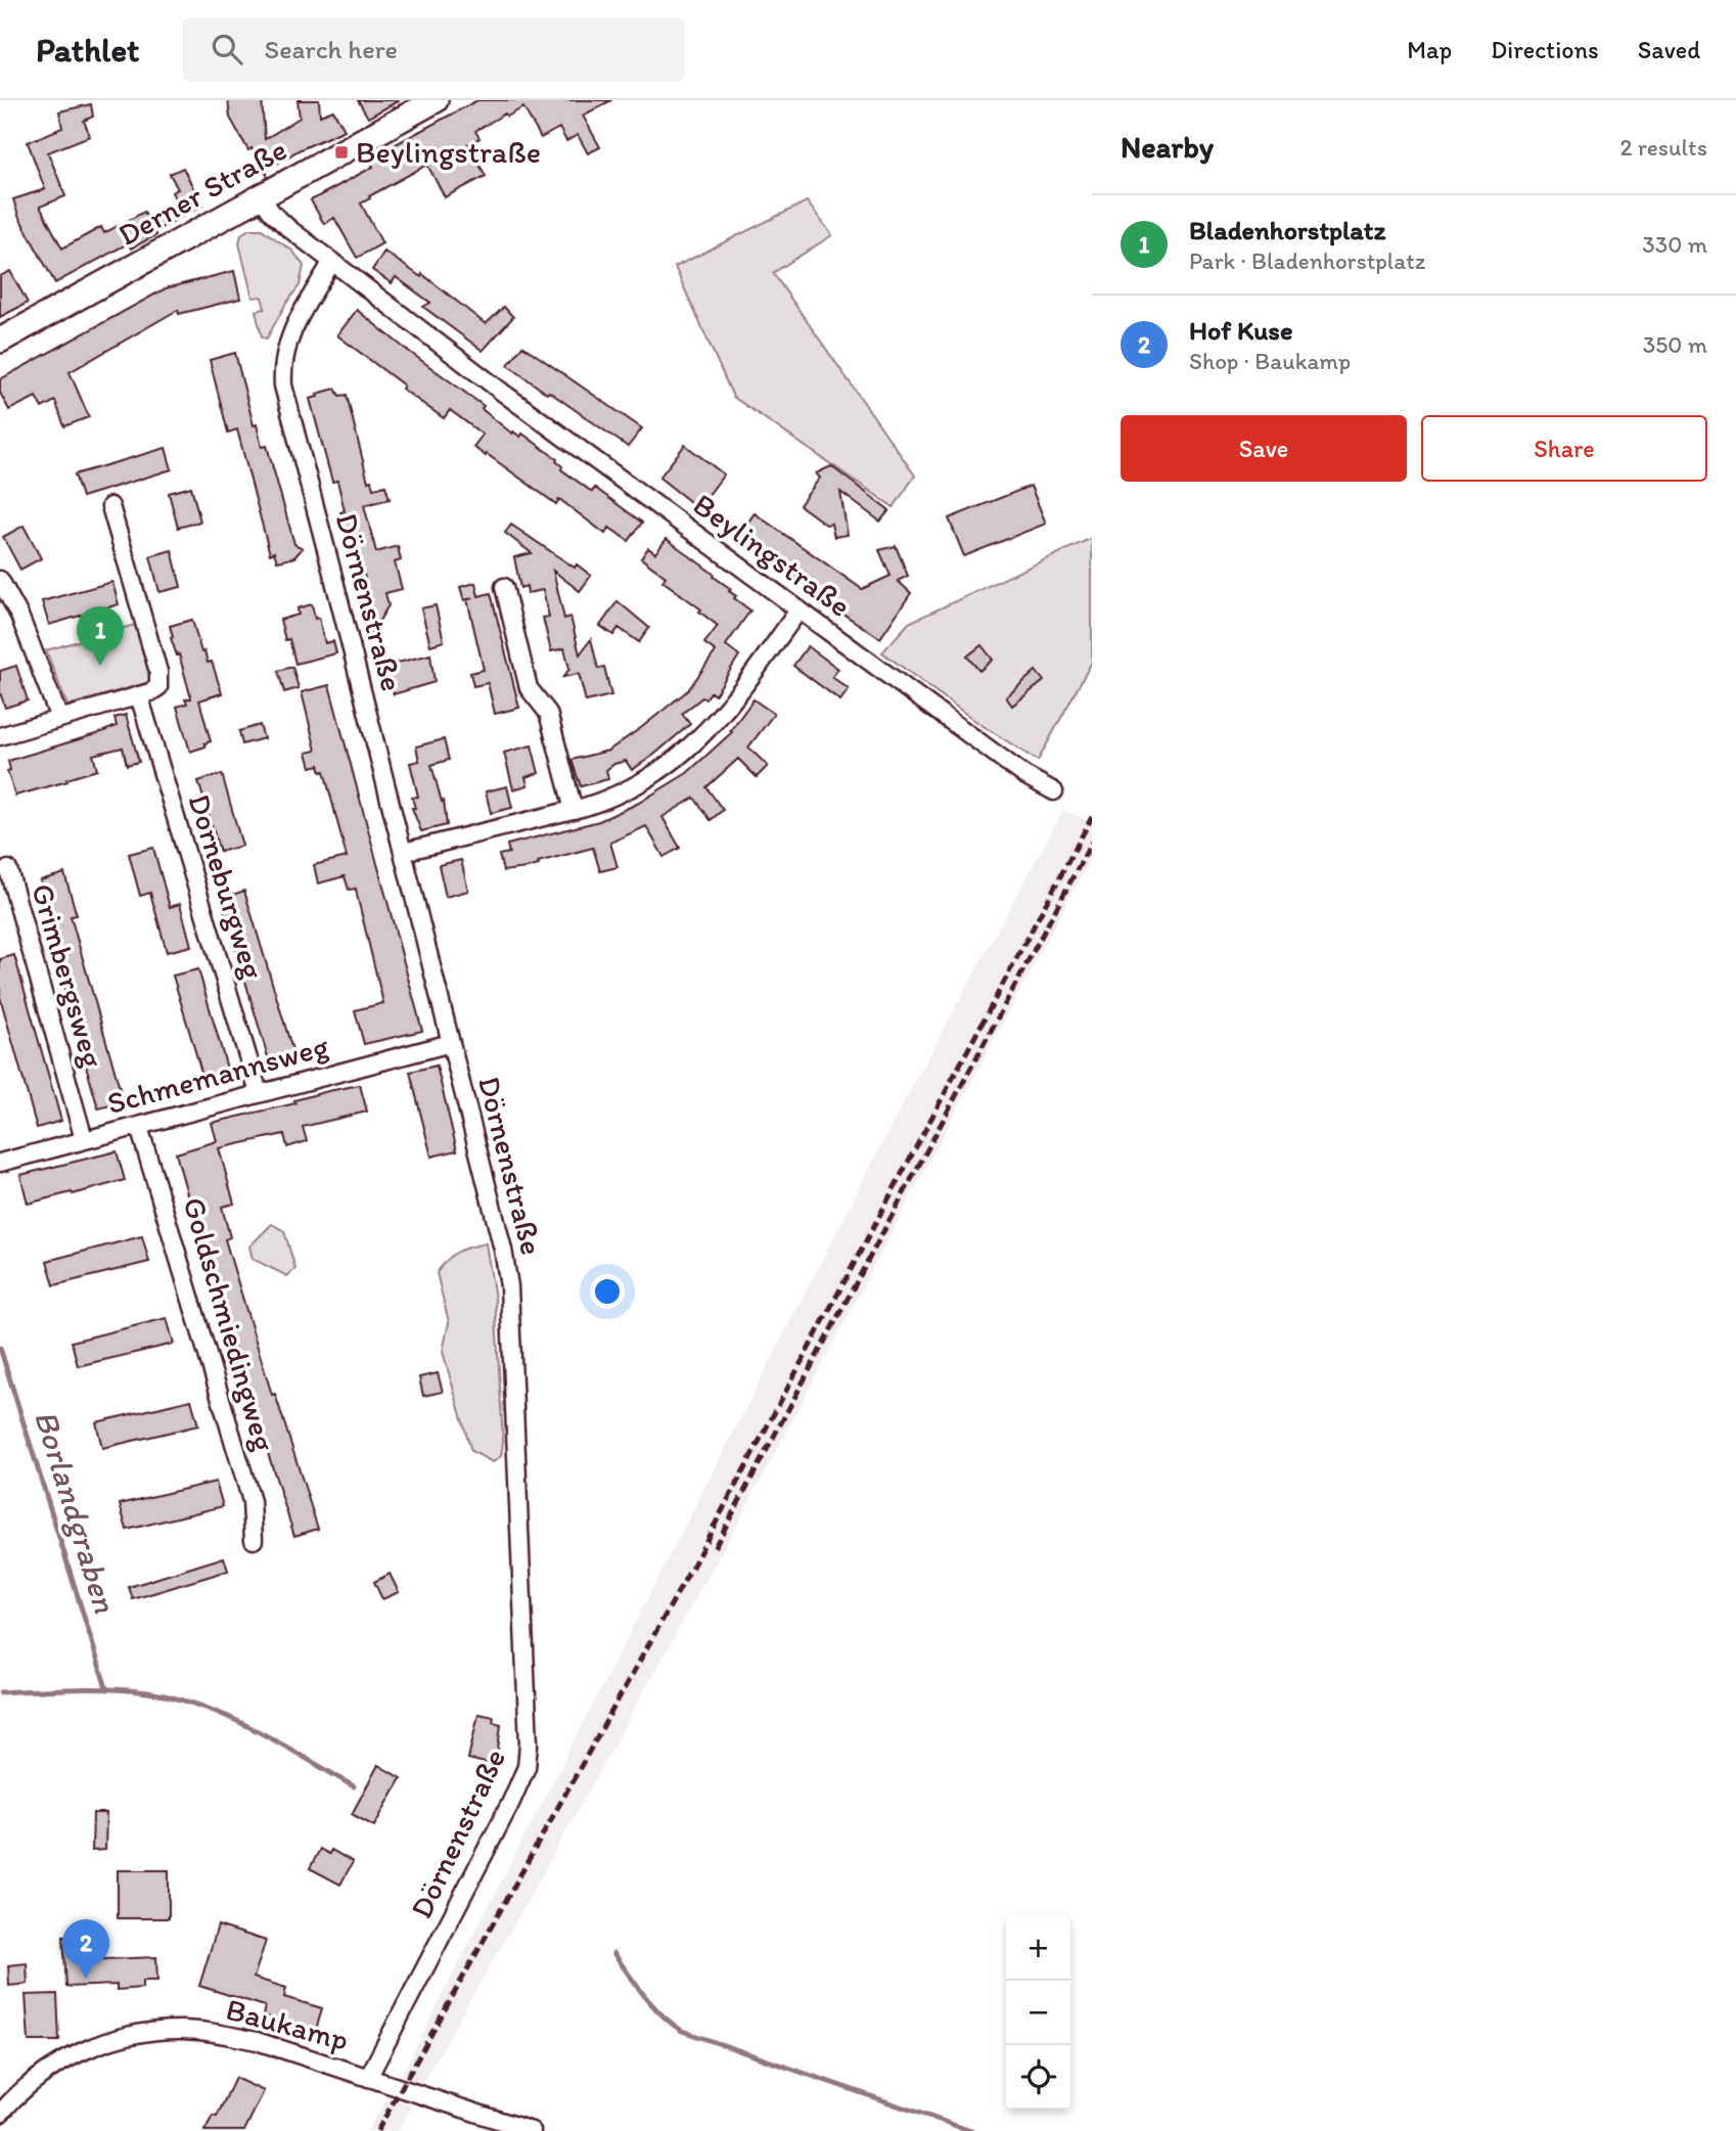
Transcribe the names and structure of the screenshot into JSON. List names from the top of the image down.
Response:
{
  "streets": {
    "main road": ["Derner Straße"],
    "street": [
      "Beylingstraße",
      "Dörnenstraße",
      "Dorneburgweg",
      "Grimbergsweg",
      "Schmemannsweg",
      "Goldschmiedingweg",
      "Baukamp"
    ]
  },
  "crossings": [
    ["Derner Straße", "Beylingstraße"],
    ["Beylingstraße", "Dörnenstraße"],
    ["Dörnenstraße", "Schmemannsweg"],
    ["Dörnenstraße", "Baukamp"],
    ["Dorneburgweg", "Schmemannsweg"],
    ["Grimbergsweg", "Schmemannsweg"],
    ["Schmemannsweg", "Goldschmiedingweg"]
  ],
  "water": ["Borlandgraben"],
  "places": {
    "transit": ["Beylingstraße"]
  },
  "page": {
    "header": "Pathlet",
    "search": "Search here",
    "nav": ["Map", "Directions", "Saved"],
    "heading": ["Nearby", "2 results"],
    "list": [
      {
        "mark": "1",
        "name": "Bladenhorstplatz",
        "note": "Park · Bladenhorstplatz",
        "value": "330 m"
      },
      {
        "mark": "2",
        "name": "Hof Kuse",
        "note": "Shop · Baukamp",
        "value": "350 m"
      }
    ],
    "buttons": ["Save", "Share"],
    "pins": ["1", "2"],
    "map_buttons": ["+", "−"]
  }
}
